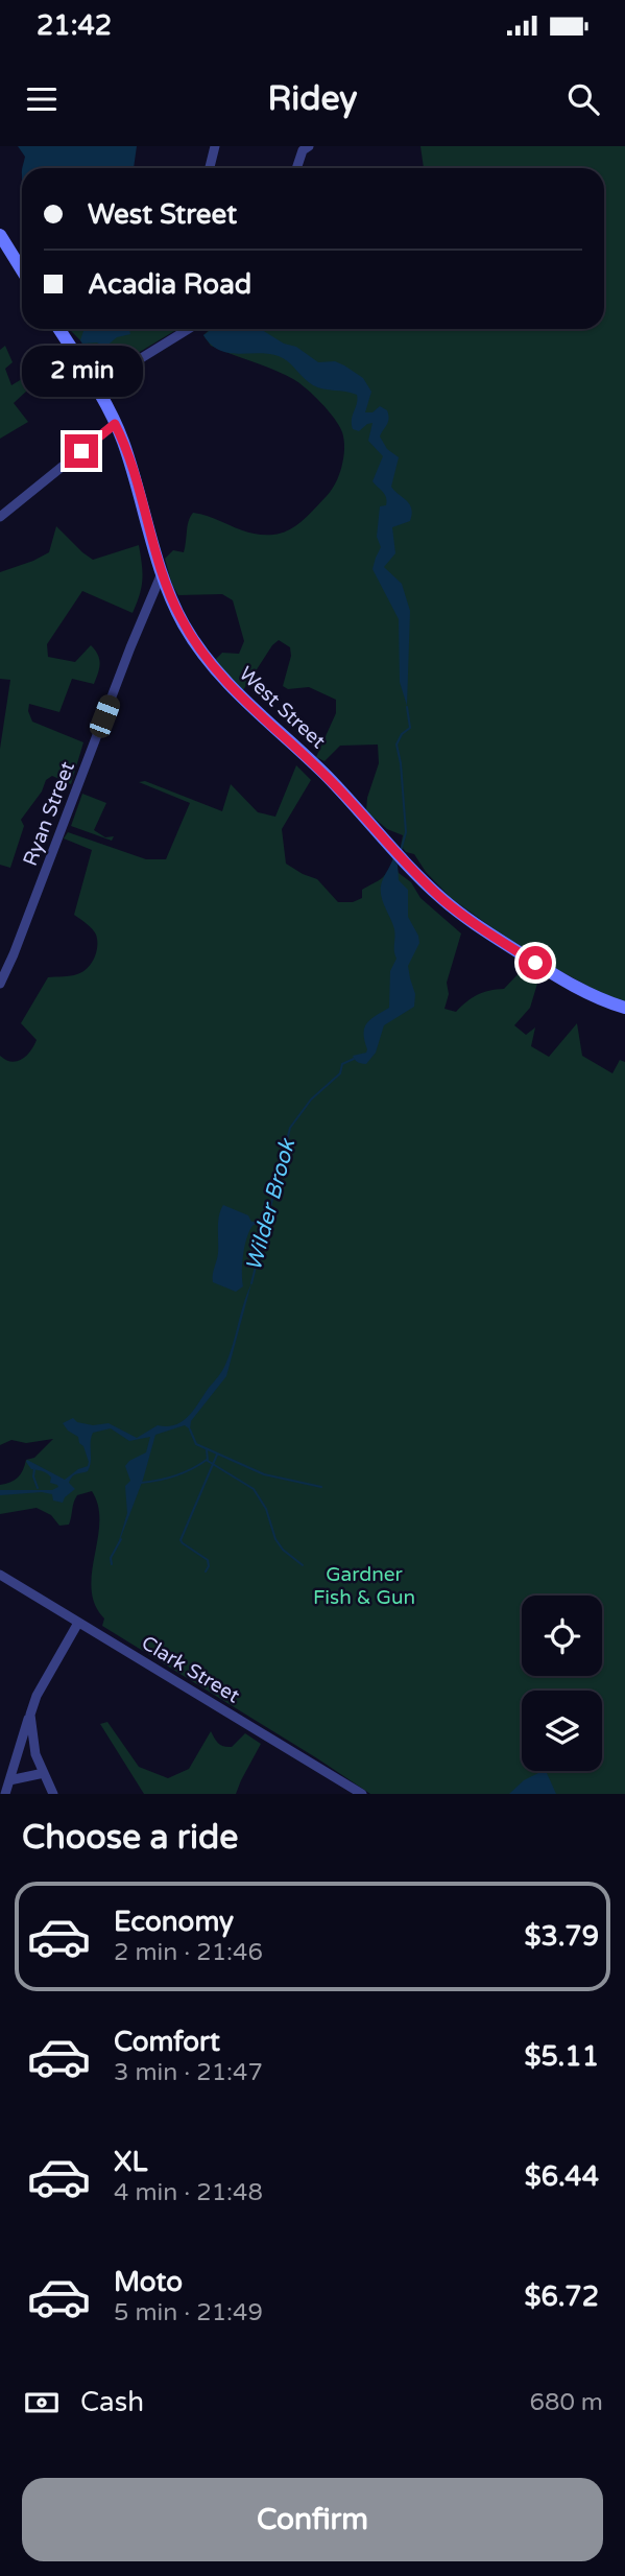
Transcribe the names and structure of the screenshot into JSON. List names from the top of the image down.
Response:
{
  "streets": {
    "main road": ["West Street"],
    "street": ["Ryan Street", "Clark Street"]
  },
  "crossings": [
    ["West Street", "Ryan Street"]
  ],
  "water": ["Wilder Brook"],
  "parks": ["Gardner Fish & Gun"],
  "page": {
    "status": "21:42",
    "header": "Ridey",
    "banner": ["West Street", "Acadia Road"],
    "bubble": "2 min",
    "heading": "Choose a ride",
    "list": [
      {
        "name": "Economy",
        "note": "2 min · 21:46",
        "value": "$3.79"
      },
      {
        "name": "Comfort",
        "note": "3 min · 21:47",
        "value": "$5.11"
      },
      {
        "name": "XL",
        "note": "4 min · 21:48",
        "value": "$6.44"
      },
      {
        "name": "Moto",
        "note": "5 min · 21:49",
        "value": "$6.72"
      }
    ],
    "pay": ["Cash", "680 m"],
    "buttons": "Confirm"
  }
}
